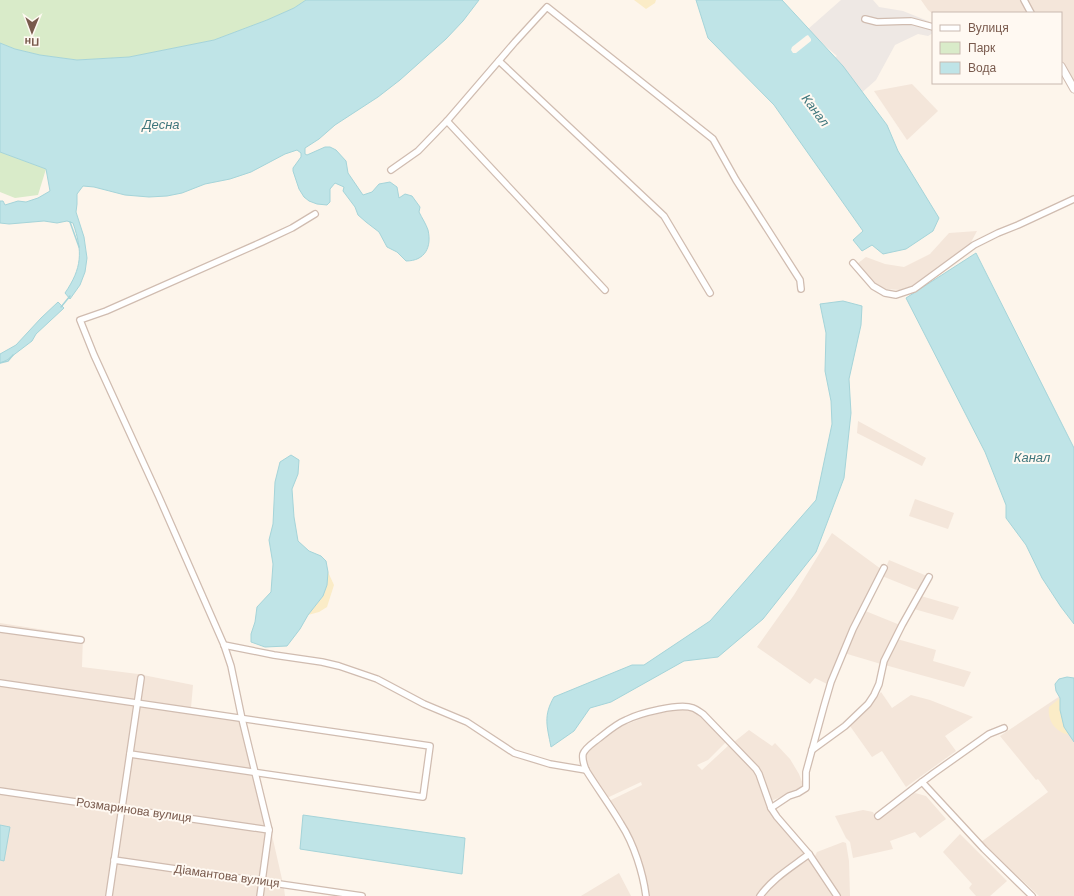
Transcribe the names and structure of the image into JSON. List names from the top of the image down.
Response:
{
  "streets": {
    "street": ["Розмаринова вулиця", "Діамантова вулиця"]
  },
  "water": ["Канал", "Десна"],
  "legend": ["Вулиця", "Парк", "Вода"],
  "north": "bottom"
}
